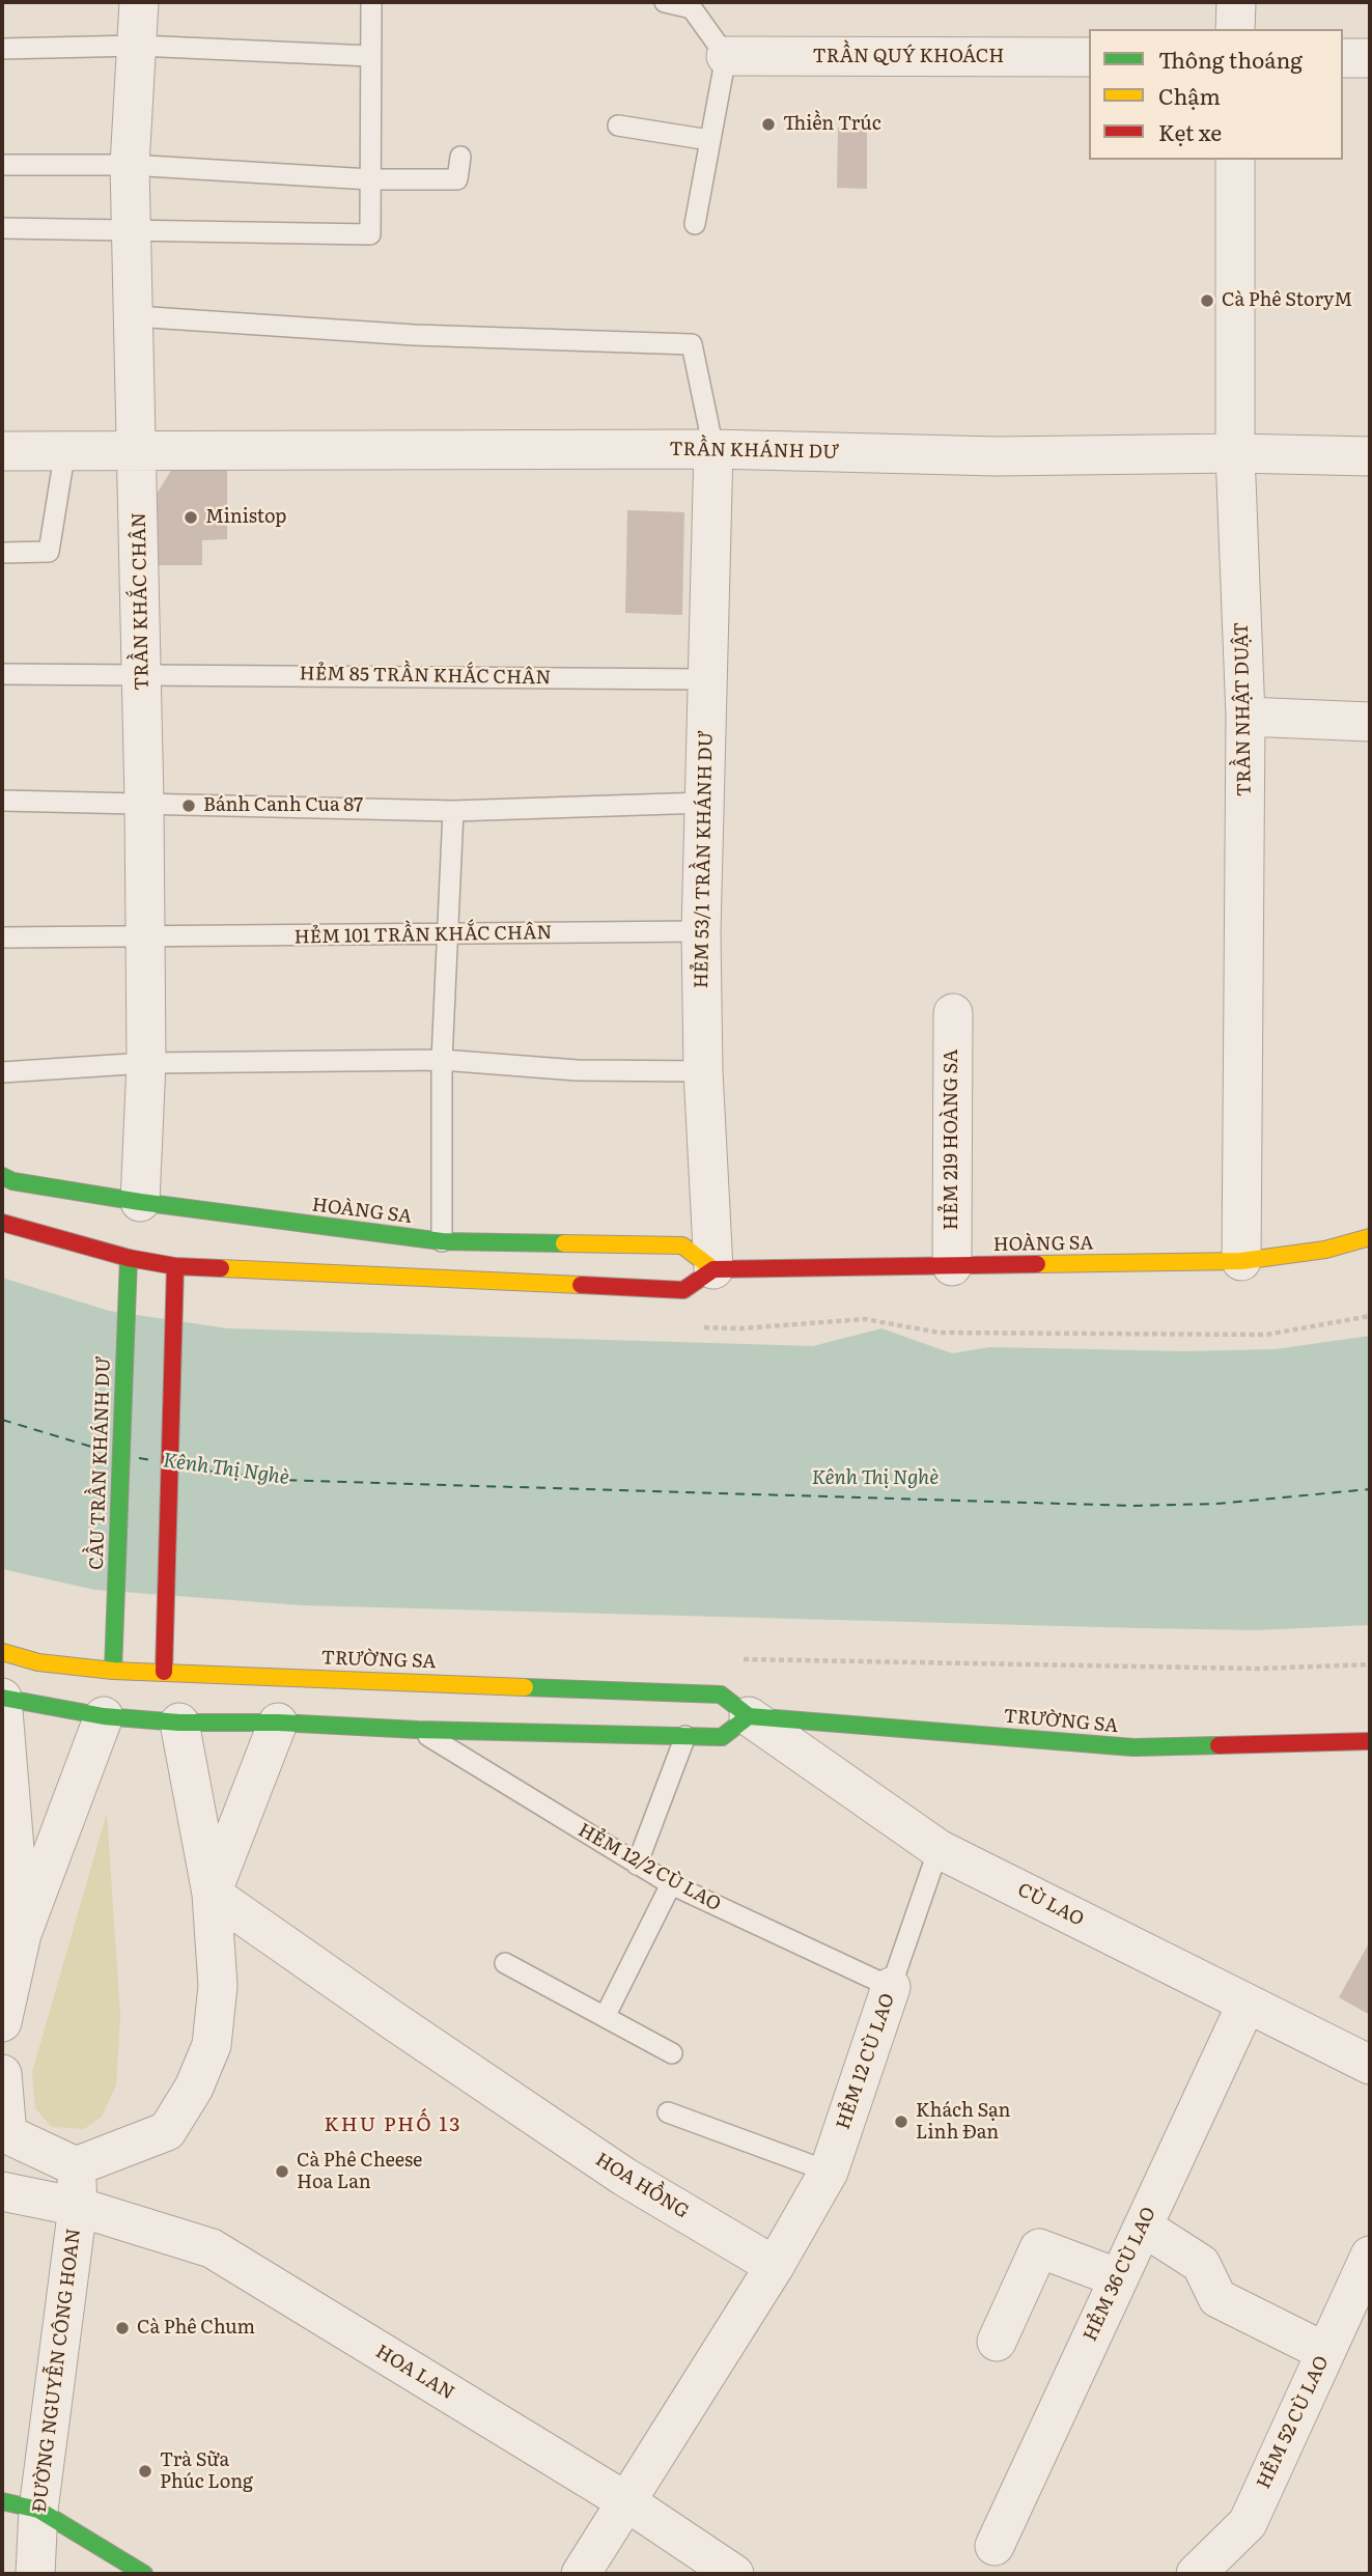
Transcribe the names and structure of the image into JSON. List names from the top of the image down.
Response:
{
  "streets": {
    "street": [
      "TRẦN QUÝ KHOÁCH",
      "TRẦN KHÁNH DƯ",
      "TRẦN KHẮC CHÂN",
      "TRẦN NHẬT DUẬT",
      "HẺM 53/1 TRẦN KHÁNH DƯ",
      "HẺM 219 HOÀNG SA",
      "HOÀNG SA",
      "CẦU TRẦN KHÁNH DƯ",
      "TRƯỜNG SA",
      "CÙ LAO",
      "HẺM 12 CÙ LAO",
      "HOA HỒNG",
      "HẺM 36 CÙ LAO",
      "ĐƯỜNG NGUYỄN CÔNG HOAN",
      "HOA LAN",
      "HẺM 52 CÙ LAO"
    ],
    "lane": ["HẺM 85 TRẦN KHẮC CHÂN", "HẺM 101 TRẦN KHẮC CHÂN", "HẺM 12/2 CÙ LAO"]
  },
  "crossings": [
    ["TRẦN KHÁNH DƯ", "TRẦN KHẮC CHÂN"],
    ["TRẦN KHÁNH DƯ", "TRẦN NHẬT DUẬT"],
    ["TRẦN KHÁNH DƯ", "HẺM 53/1 TRẦN KHÁNH DƯ"],
    ["TRẦN KHẮC CHÂN", "HẺM 85 TRẦN KHẮC CHÂN"],
    ["TRẦN KHẮC CHÂN", "HẺM 101 TRẦN KHẮC CHÂN"],
    ["TRẦN KHẮC CHÂN", "HOÀNG SA"],
    ["HẺM 85 TRẦN KHẮC CHÂN", "HẺM 53/1 TRẦN KHÁNH DƯ"],
    ["TRẦN NHẬT DUẬT", "HOÀNG SA"],
    ["HẺM 53/1 TRẦN KHÁNH DƯ", "HẺM 101 TRẦN KHẮC CHÂN"],
    ["HẺM 53/1 TRẦN KHÁNH DƯ", "HOÀNG SA"],
    ["HẺM 219 HOÀNG SA", "HOÀNG SA"],
    ["CẦU TRẦN KHÁNH DƯ", "TRƯỜNG SA"],
    ["TRƯỜNG SA", "CÙ LAO"],
    ["HẺM 12/2 CÙ LAO", "HẺM 12 CÙ LAO"],
    ["CÙ LAO", "HẺM 12 CÙ LAO"],
    ["CÙ LAO", "HẺM 36 CÙ LAO"],
    ["HẺM 12 CÙ LAO", "HOA HỒNG"],
    ["ĐƯỜNG NGUYỄN CÔNG HOAN", "HOA LAN"]
  ],
  "districts": ["KHU PHỐ 13"],
  "water": ["Kênh Thị Nghè"],
  "places": [
    "Thiền Trúc",
    "Cà Phê StoryM",
    "Ministop",
    "Bánh Canh Cua 87",
    "Khách Sạn Linh Đan",
    "Cà Phê Cheese Hoa Lan",
    "Cà Phê Chum",
    "Trà Sữa Phúc Long"
  ],
  "legend": ["Thông thoáng", "Chậm", "Kẹt xe"]
}
